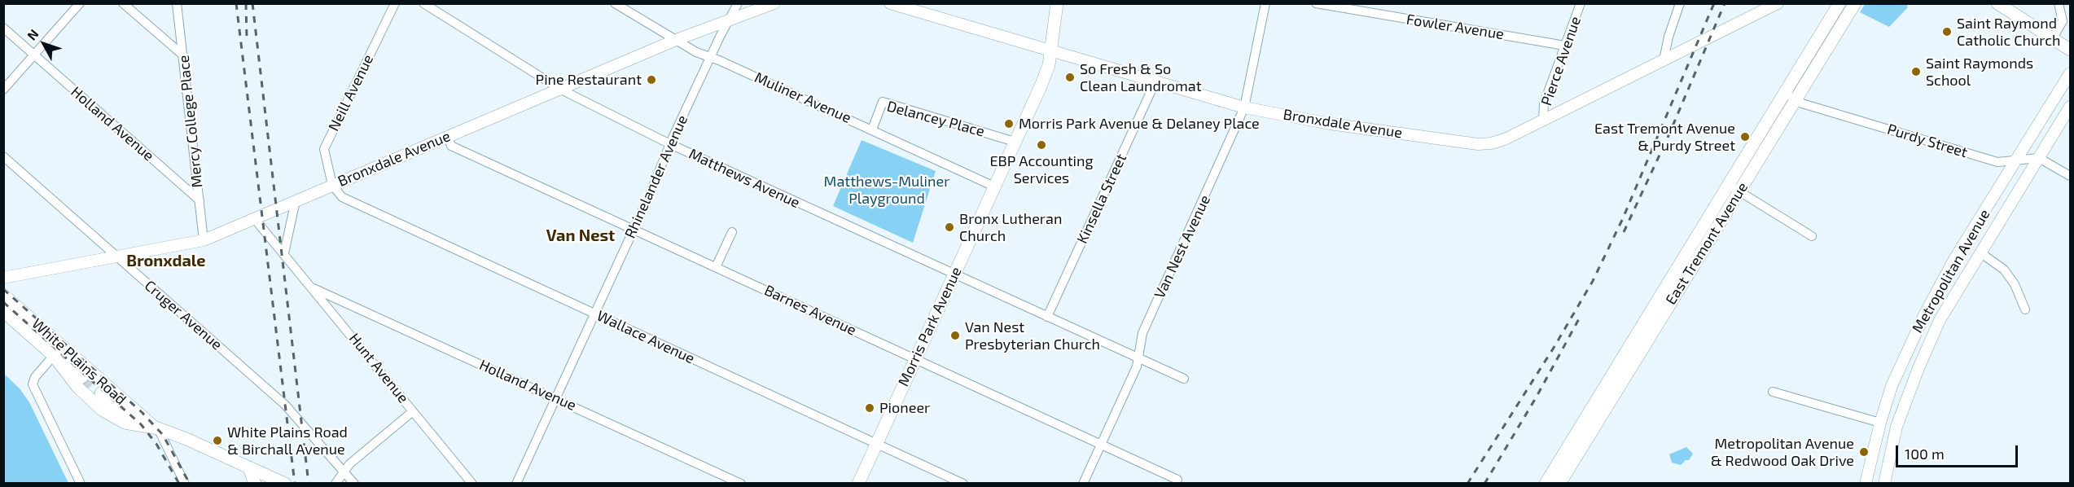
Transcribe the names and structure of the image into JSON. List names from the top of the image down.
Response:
{
  "streets": {
    "main road": ["East Tremont Avenue", "Morris Park Avenue", "White Plains Road"],
    "street": [
      "Fowler Avenue",
      "Pierce Avenue",
      "Neill Avenue",
      "Muliner Avenue",
      "Delancey Place",
      "Mercy College Place",
      "Holland Avenue",
      "Bronxdale Avenue",
      "Purdy Street",
      "Rhinelander Avenue",
      "Matthews Avenue",
      "Kinsella Street",
      "Van Nest Avenue",
      "Metropolitan Avenue",
      "Barnes Avenue",
      "Cruger Avenue",
      "Wallace Avenue",
      "Hunt Avenue"
    ]
  },
  "crossings": [
    ["Fowler Avenue", "Pierce Avenue"],
    ["Pierce Avenue", "Bronxdale Avenue"],
    ["Neill Avenue", "Bronxdale Avenue"],
    ["Neill Avenue", "Wallace Avenue"],
    ["Muliner Avenue", "Delancey Place"],
    ["Muliner Avenue", "Bronxdale Avenue"],
    ["Muliner Avenue", "Rhinelander Avenue"],
    ["Muliner Avenue", "Morris Park Avenue"],
    ["Delancey Place", "Morris Park Avenue"],
    ["Mercy College Place", "Holland Avenue"],
    ["Mercy College Place", "Bronxdale Avenue"],
    ["Holland Avenue", "Rhinelander Avenue"],
    ["Holland Avenue", "Hunt Avenue"],
    ["Bronxdale Avenue", "Rhinelander Avenue"],
    ["Bronxdale Avenue", "Matthews Avenue"],
    ["Bronxdale Avenue", "Kinsella Street"],
    ["Bronxdale Avenue", "Van Nest Avenue"],
    ["Bronxdale Avenue", "Barnes Avenue"],
    ["Bronxdale Avenue", "Cruger Avenue"],
    ["Bronxdale Avenue", "Morris Park Avenue"],
    ["Bronxdale Avenue", "Wallace Avenue"],
    ["Bronxdale Avenue", "Hunt Avenue"],
    ["Purdy Street", "East Tremont Avenue"],
    ["Purdy Street", "Metropolitan Avenue"],
    ["Rhinelander Avenue", "Matthews Avenue"],
    ["Rhinelander Avenue", "Barnes Avenue"],
    ["Rhinelander Avenue", "Wallace Avenue"],
    ["Matthews Avenue", "Kinsella Street"],
    ["Matthews Avenue", "Van Nest Avenue"],
    ["Matthews Avenue", "Morris Park Avenue"],
    ["Van Nest Avenue", "Barnes Avenue"],
    ["Barnes Avenue", "Morris Park Avenue"],
    ["Morris Park Avenue", "Wallace Avenue"]
  ],
  "districts": ["Van Nest", "Bronxdale"],
  "parks": ["Matthews-Muliner Playground"],
  "places": [
    "Saint Raymond Catholic Church",
    "Saint Raymonds School",
    "So Fresh & So Clean Laundromat",
    "Pine Restaurant",
    "Morris Park Avenue & Delaney Place",
    "East Tremont Avenue & Purdy Street",
    "EBP Accounting Services",
    "Bronx Lutheran Church",
    "Van Nest Presbyterian Church",
    "Pioneer",
    "White Plains Road & Birchall Avenue",
    "Metropolitan Avenue & Redwood Oak Drive"
  ],
  "scale_bar": "100 m",
  "north": "top left"
}
